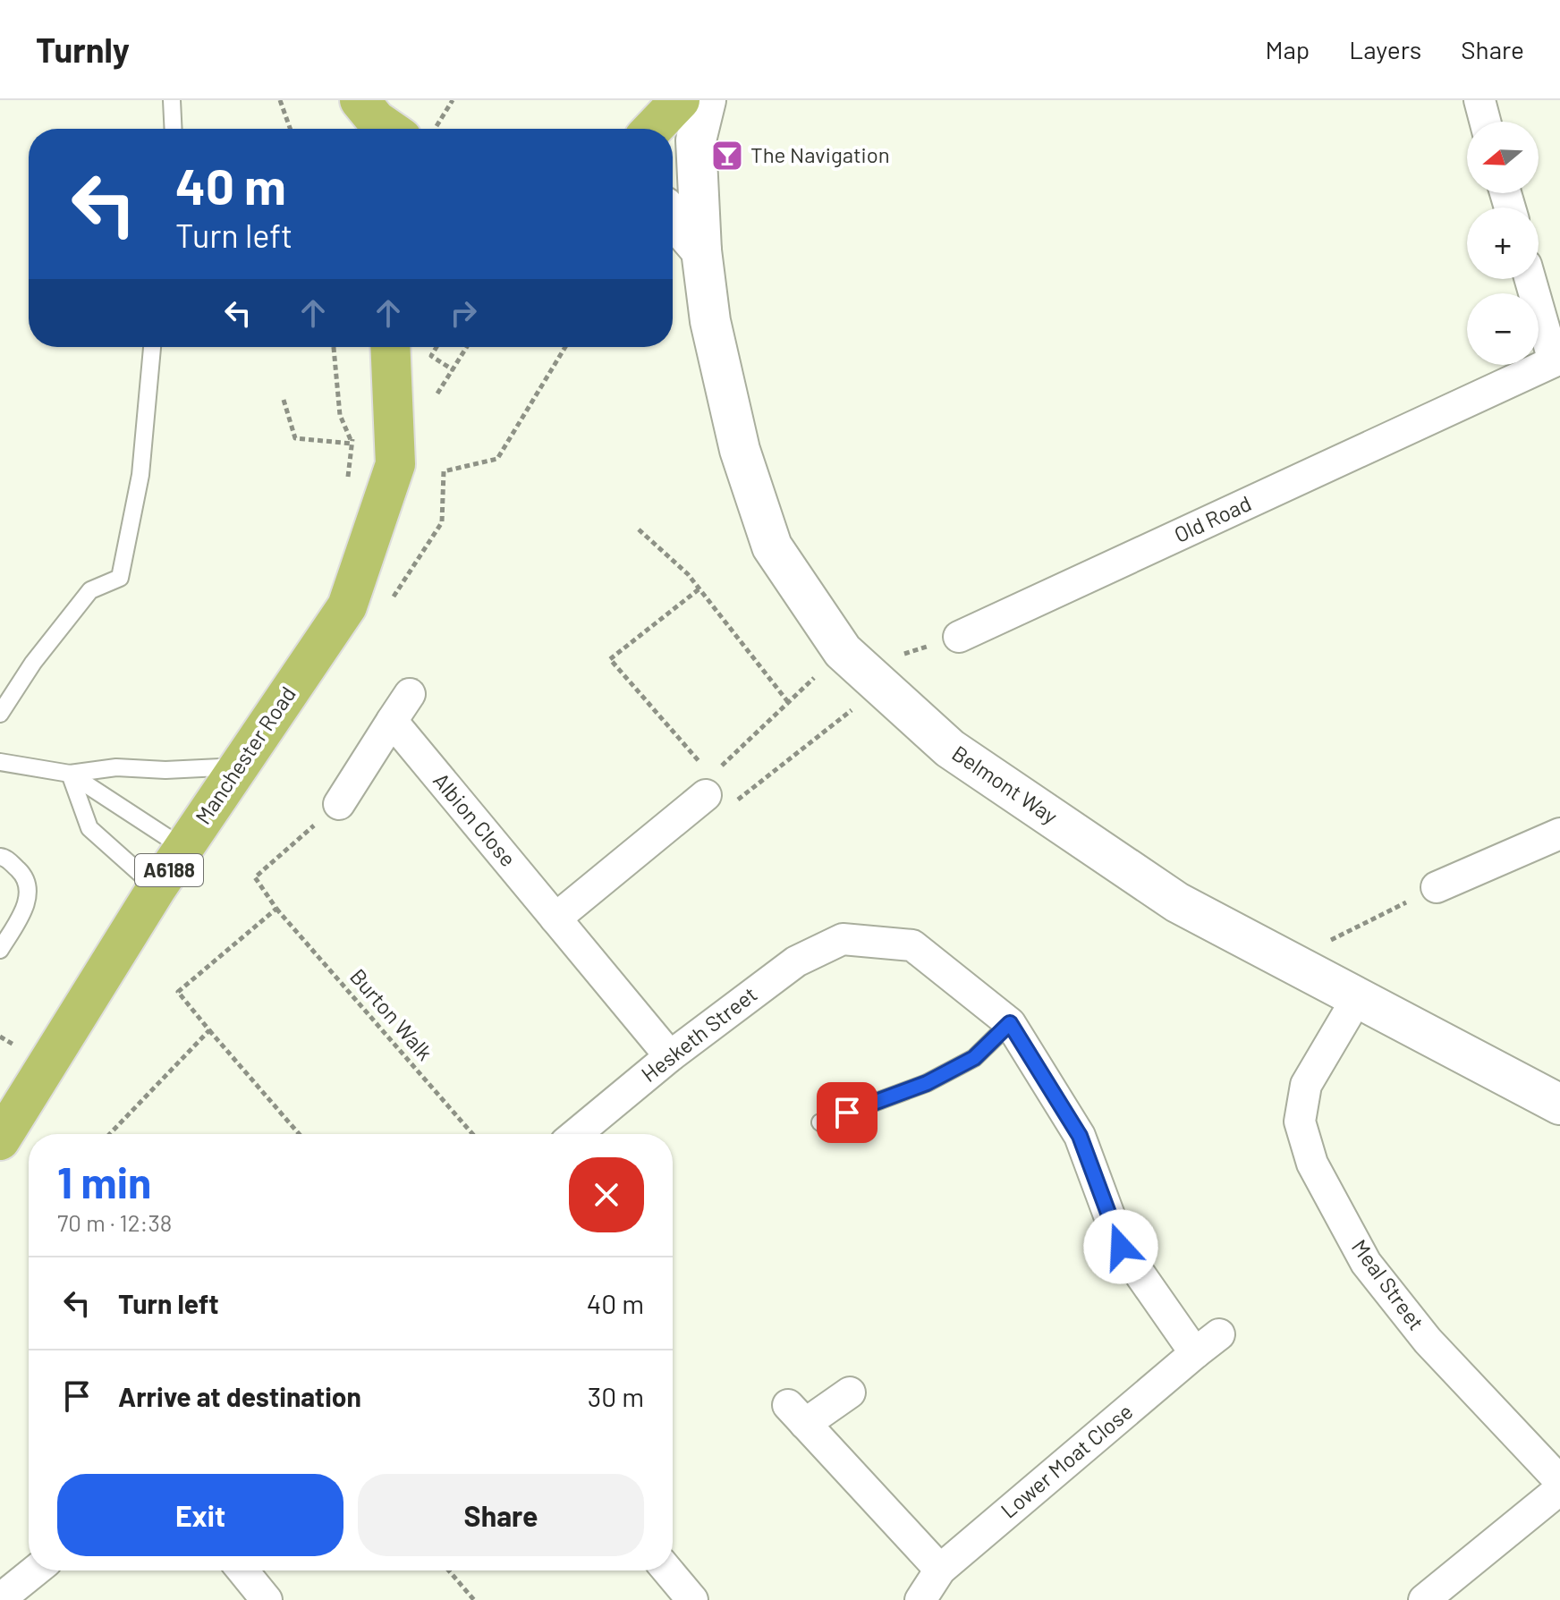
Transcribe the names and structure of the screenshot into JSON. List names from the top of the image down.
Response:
{
  "streets": {
    "main road": ["Manchester Road", "A6188"],
    "street": [
      "Old Road",
      "Belmont Way",
      "Albion Close",
      "Hesketh Street",
      "Meal Street",
      "Lower Moat Close"
    ],
    "path": ["Burton Walk"]
  },
  "crossings": [
    ["Albion Close", "Hesketh Street"]
  ],
  "places": {
    "bar": ["The Navigation"]
  },
  "north": "left",
  "page": {
    "header": "Turnly",
    "nav": ["Map", "Layers", "Share"],
    "map_buttons": ["+", "−"],
    "turn": ["40 m", "Turn left"],
    "heading": ["1 min", "70 m · 12:38"],
    "list": [
      {
        "name": "Turn left",
        "value": "40 m"
      },
      {
        "name": "Arrive at destination",
        "value": "30 m"
      }
    ],
    "buttons": ["Exit", "Share"]
  }
}
